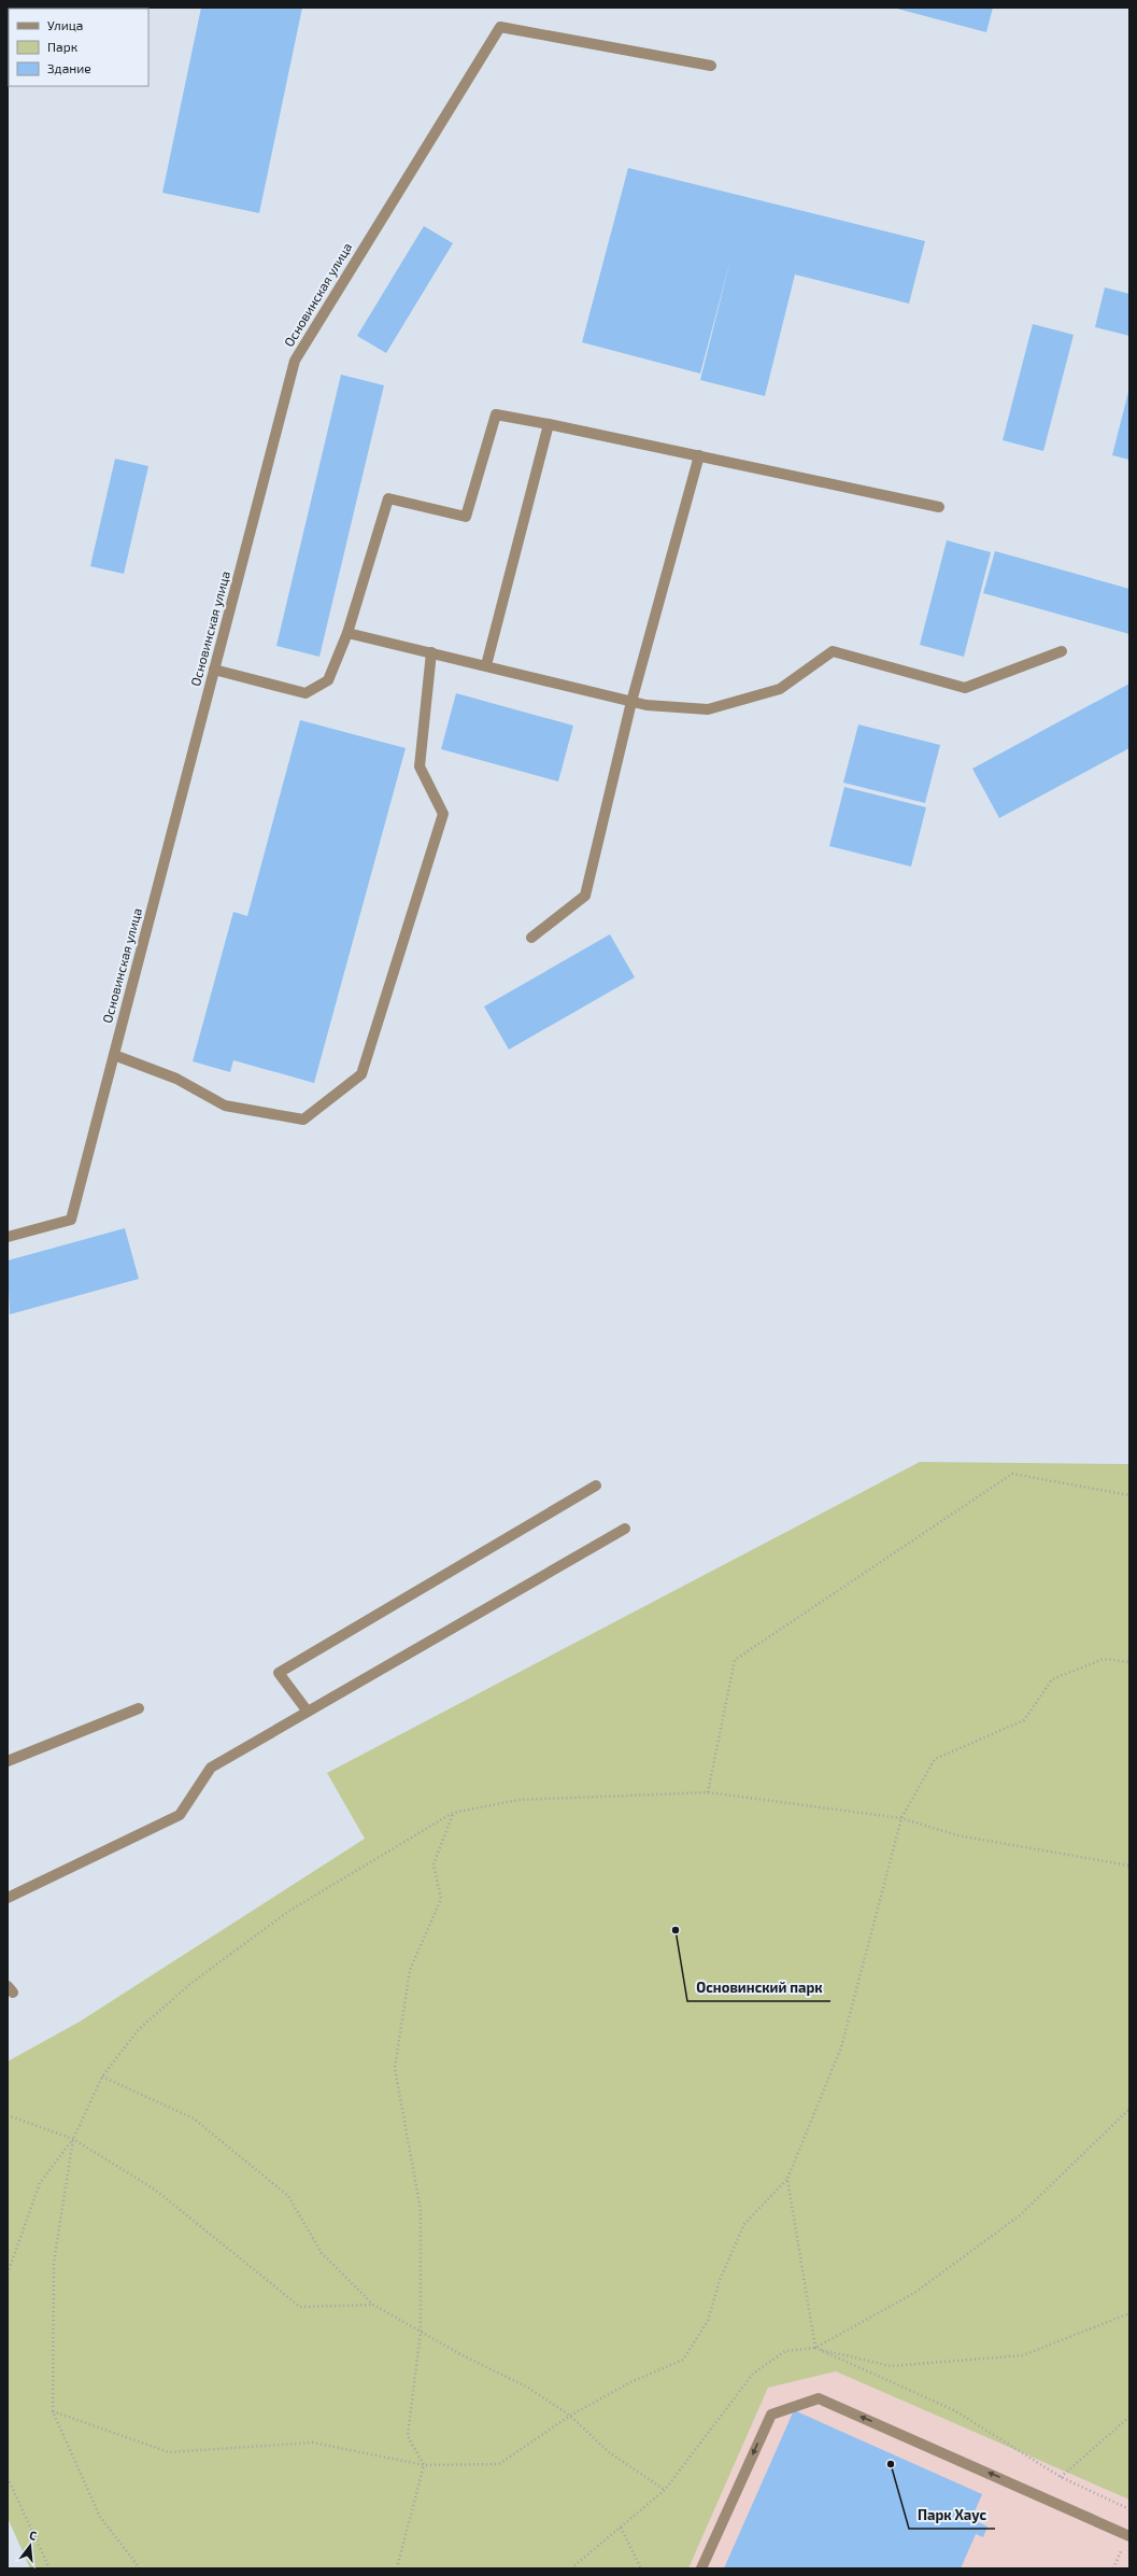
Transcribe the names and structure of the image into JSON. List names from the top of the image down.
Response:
{
  "streets": {
    "street": ["Основинская улица"]
  },
  "places": ["Основинский парк", "Парк Хаус"],
  "legend": ["Улица", "Парк", "Здание"],
  "north": "top"
}
